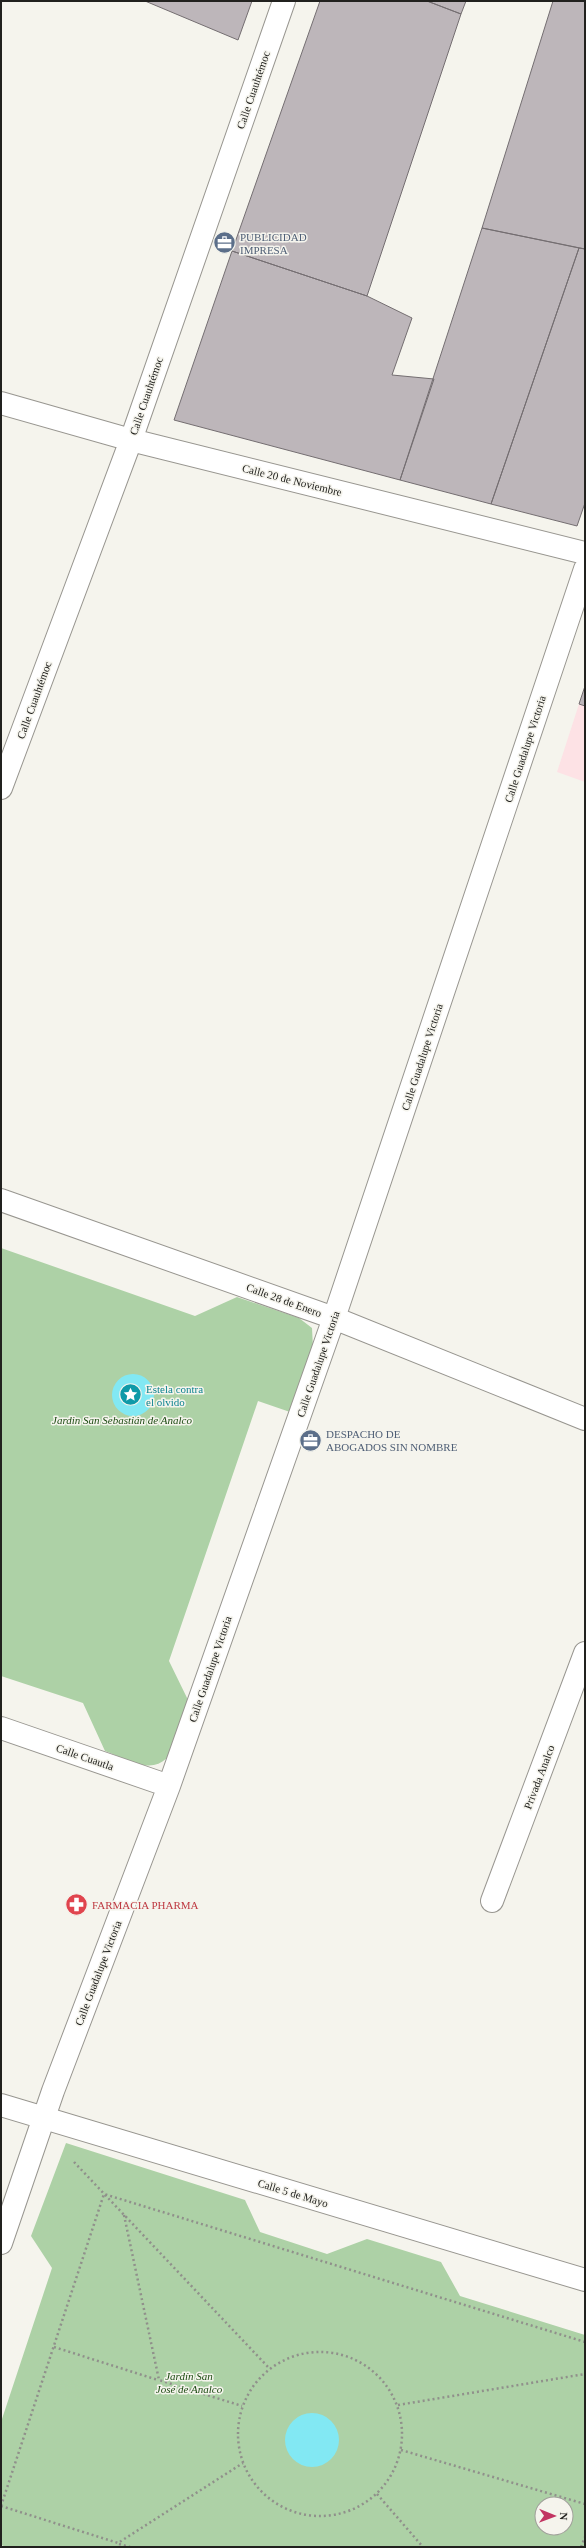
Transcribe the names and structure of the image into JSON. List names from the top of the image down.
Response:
{
  "streets": {
    "street": [
      "Calle Cuauhtémoc",
      "Calle 20 de Noviembre",
      "Calle Guadalupe Victoria",
      "Calle 28 de Enero",
      "Calle Cuautla",
      "Privada Analco",
      "Calle 5 de Mayo"
    ]
  },
  "crossings": [
    ["Calle Cuauhtémoc", "Calle 20 de Noviembre"],
    ["Calle Guadalupe Victoria", "Calle 28 de Enero"],
    ["Calle Guadalupe Victoria", "Calle Cuautla"],
    ["Calle Guadalupe Victoria", "Calle 5 de Mayo"]
  ],
  "parks": ["Jardin San Sebastián de Analco", "Jardín San José de Analco"],
  "places": {
    "office": ["PUBLICIDAD IMPRESA", "DESPACHO DE ABOGADOS SIN NOMBRE"],
    "place": ["Estela contra el olvido"],
    "pharmacy": ["FARMACIA PHARMA"]
  },
  "north": "right"
}
